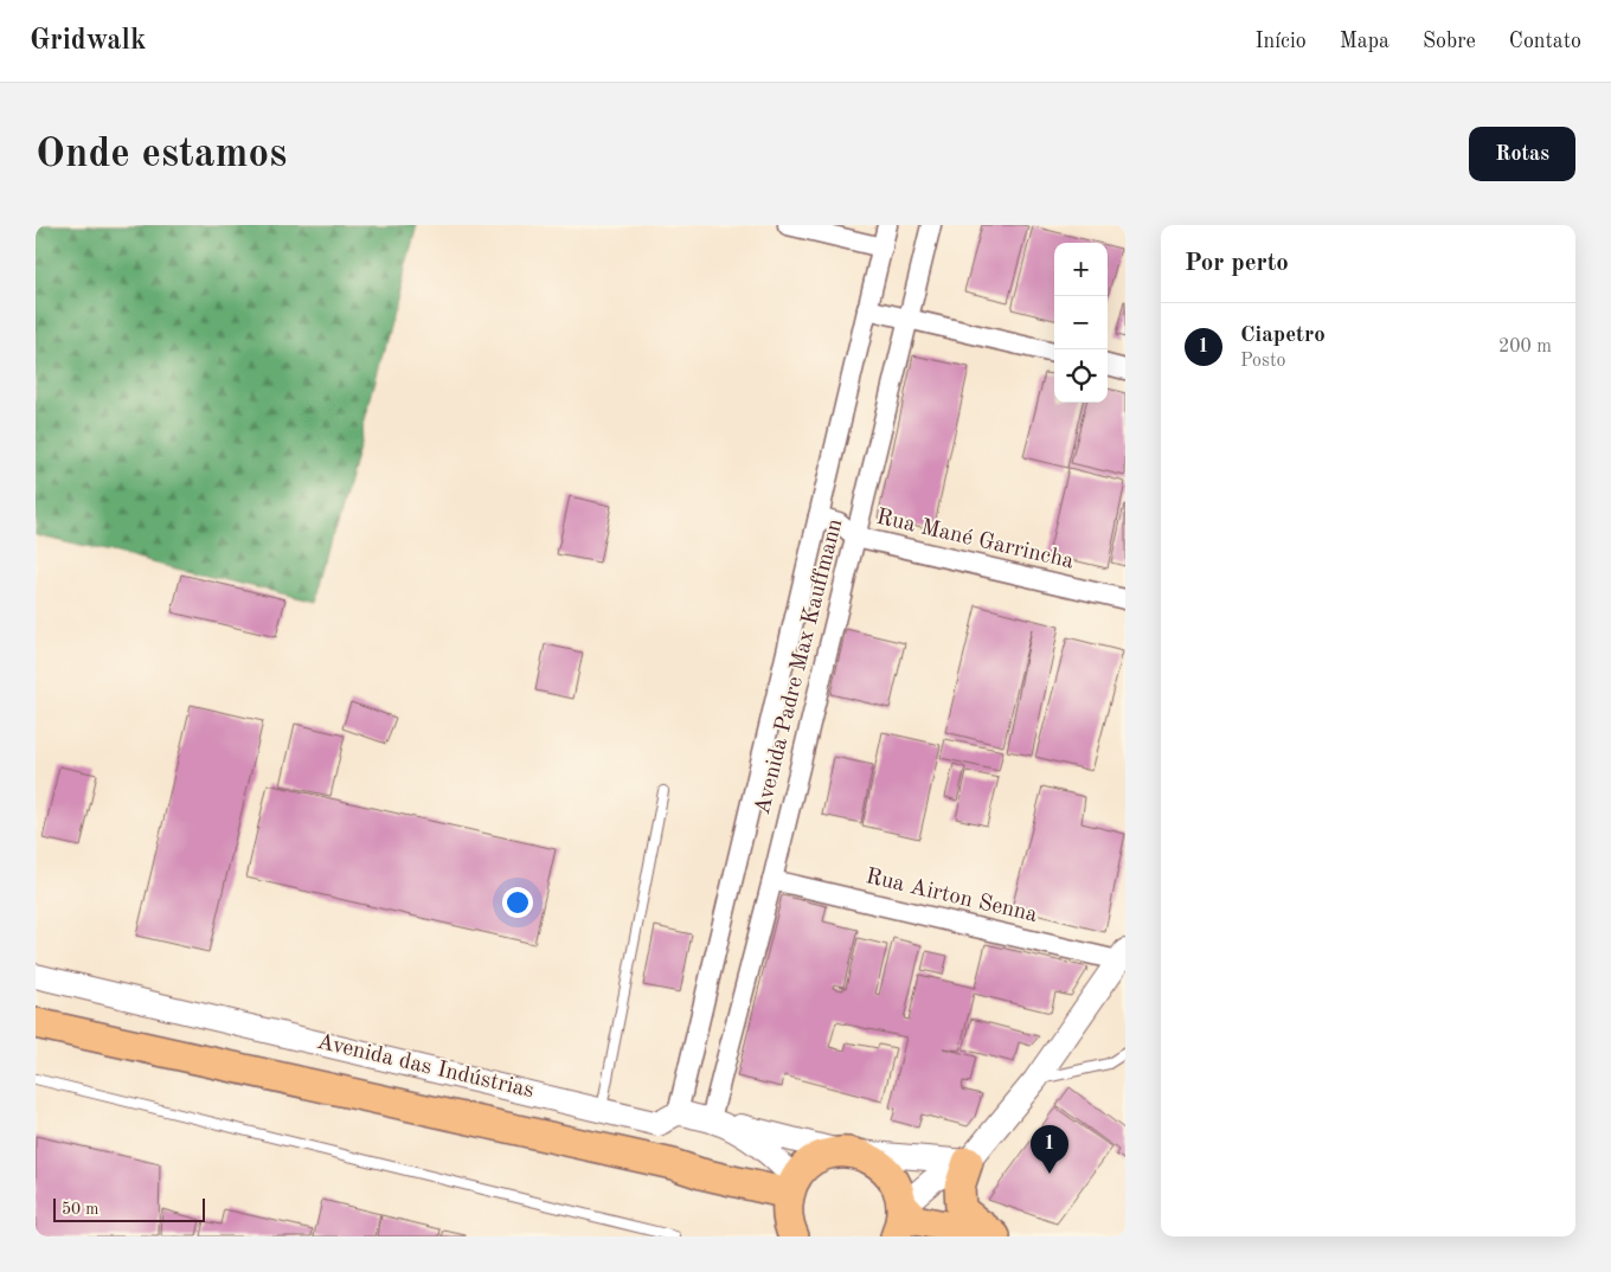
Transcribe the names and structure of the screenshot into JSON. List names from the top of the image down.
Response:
{
  "streets": {
    "main road": ["Avenida das Indústrias"],
    "street": ["Rua Mané Garrincha", "Avenida Padre Max Kauffmann", "Rua Airton Senna"]
  },
  "crossings": [
    ["Rua Mané Garrincha", "Avenida Padre Max Kauffmann"],
    ["Avenida Padre Max Kauffmann", "Rua Airton Senna"],
    ["Avenida Padre Max Kauffmann", "Avenida das Indústrias"]
  ],
  "scale_bar": "50 m",
  "page": {
    "header": "Gridwalk",
    "nav": [
      "Início",
      "Mapa",
      "Sobre",
      "Contato"
    ],
    "buttons": "Rotas",
    "title": "Onde estamos",
    "heading": "Por perto",
    "map_buttons": ["+", "−"],
    "list": [
      {
        "mark": "1",
        "name": "Ciapetro",
        "note": "Posto",
        "value": "200 m"
      }
    ],
    "pins": "1",
    "scale": "50 m"
  }
}
